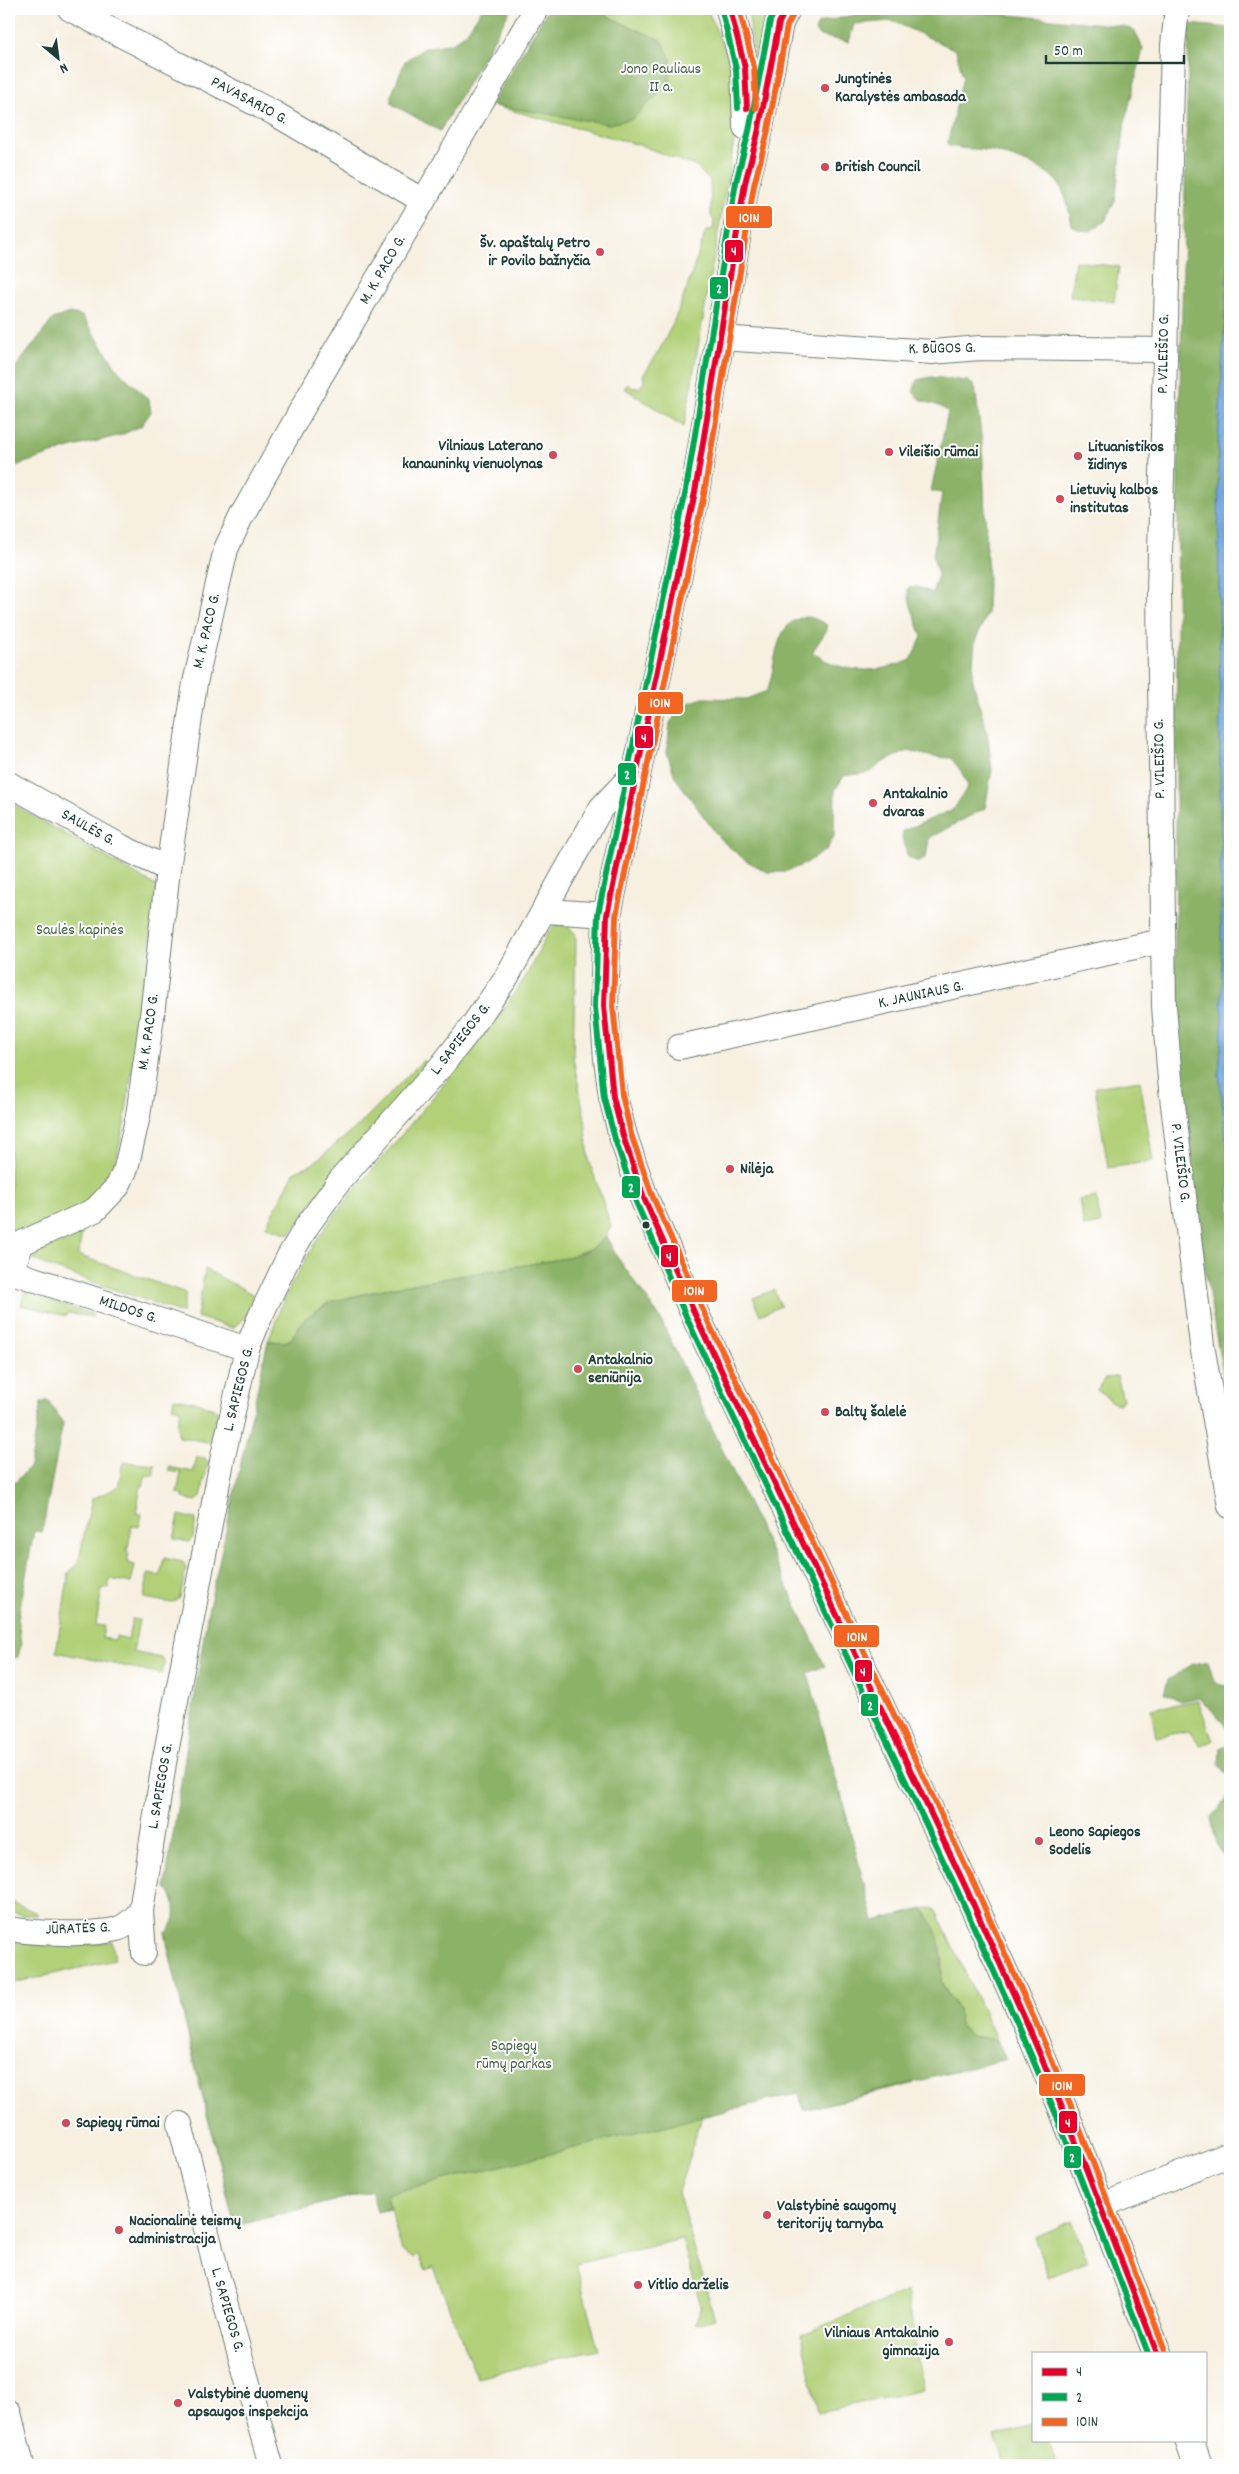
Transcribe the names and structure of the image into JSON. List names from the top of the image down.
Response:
{
  "streets": {
    "street": [
      "PAVASARIO G.",
      "M. K. PACO G.",
      "K. BŪGOS G.",
      "P. VILEIŠIO G.",
      "SAULĖS G.",
      "K. JAUNIAUS G.",
      "L. SAPIEGOS G.",
      "MILDOS G.",
      "JŪRATĖS G."
    ]
  },
  "crossings": [
    ["PAVASARIO G.", "M. K. PACO G."],
    ["M. K. PACO G.", "SAULĖS G."],
    ["M. K. PACO G.", "MILDOS G."],
    ["K. BŪGOS G.", "P. VILEIŠIO G."],
    ["P. VILEIŠIO G.", "K. JAUNIAUS G."],
    ["L. SAPIEGOS G.", "MILDOS G."],
    ["L. SAPIEGOS G.", "JŪRATĖS G."]
  ],
  "parks": ["Jono Pauliaus II a.", "Saulės kapinės", "Sapiegų rūmų parkas"],
  "places": [
    "Jungtinės Karalystės ambasada",
    "British Council",
    "Šv. apaštalų Petro ir Povilo bažnyčia",
    "Vileišio rūmai",
    "Vilniaus Laterano kanauninkų vienuolynas",
    "Lituanistikos židinys",
    "Lietuvių kalbos institutas",
    "Antakalnio dvaras",
    "Nilėja",
    "Antakalnio seniūnija",
    "Baltų šalelė",
    "Leono Sapiegos Sodelis",
    "Sapiegų rūmai",
    "Valstybinė saugomų teritorijų tarnyba",
    "Nacionalinė teismų administracija",
    "Vitlio darželis",
    "Vilniaus Antakalnio gimnazija",
    "Valstybinė duomenų apsaugos inspekcija"
  ],
  "lines": ["transit line 4", "transit line 2", "transit line 101N"],
  "legend": ["4", "2", "101N"],
  "scale_bar": "50 m",
  "north": "bottom right"
}
